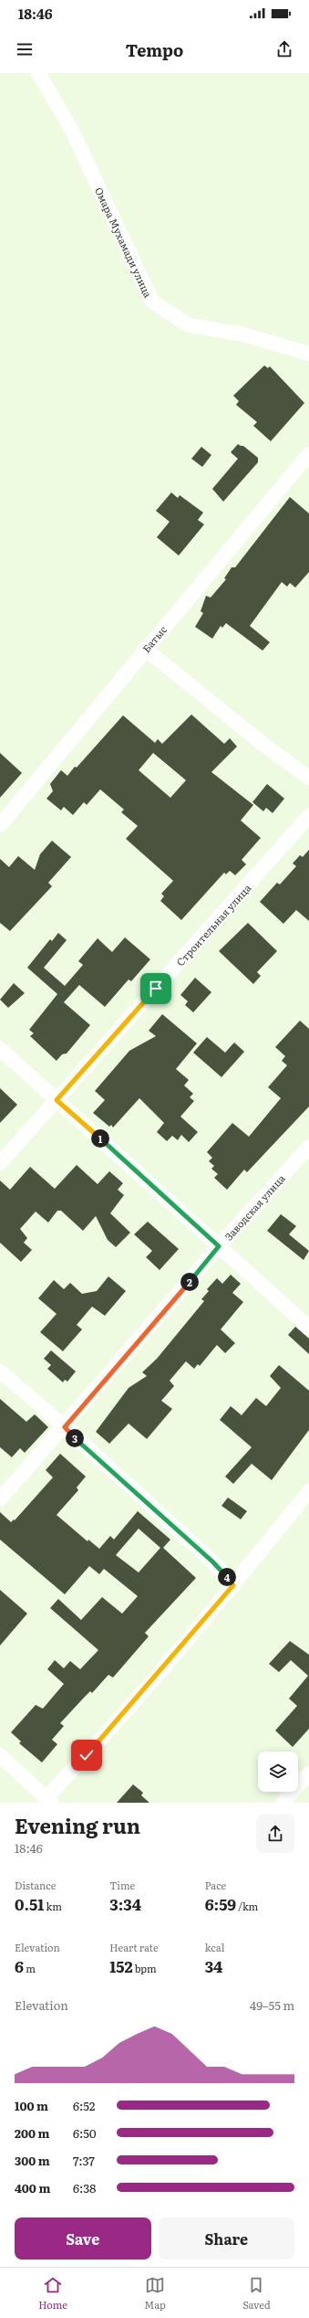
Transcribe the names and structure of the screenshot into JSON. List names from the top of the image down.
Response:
{
  "streets": {
    "street": [
      "Омара Мухамади улица",
      "Батыс",
      "Строительная улица",
      "Заводская улица"
    ]
  },
  "page": {
    "status": "18:46",
    "header": "Tempo",
    "pins": [
      "1",
      "2",
      "3",
      "4"
    ],
    "heading": ["Evening run", "18:46"],
    "stats": [
      ["Distance", "0.51 km"],
      ["Time", "3:34"],
      ["Pace", "6:59 /km"],
      ["Elevation", "6 m"],
      ["Heart rate", "152 bpm"],
      ["kcal", "34"]
    ],
    "chart": ["Elevation", "49–55 m"],
    "list": [
      {
        "name": "100 m",
        "note": "6:52"
      },
      {
        "name": "200 m",
        "note": "6:50"
      },
      {
        "name": "300 m",
        "note": "7:37"
      },
      {
        "name": "400 m",
        "note": "6:38"
      }
    ],
    "buttons": ["Save", "Share"],
    "tabs": ["Home", "Map", "Saved"]
  }
}
